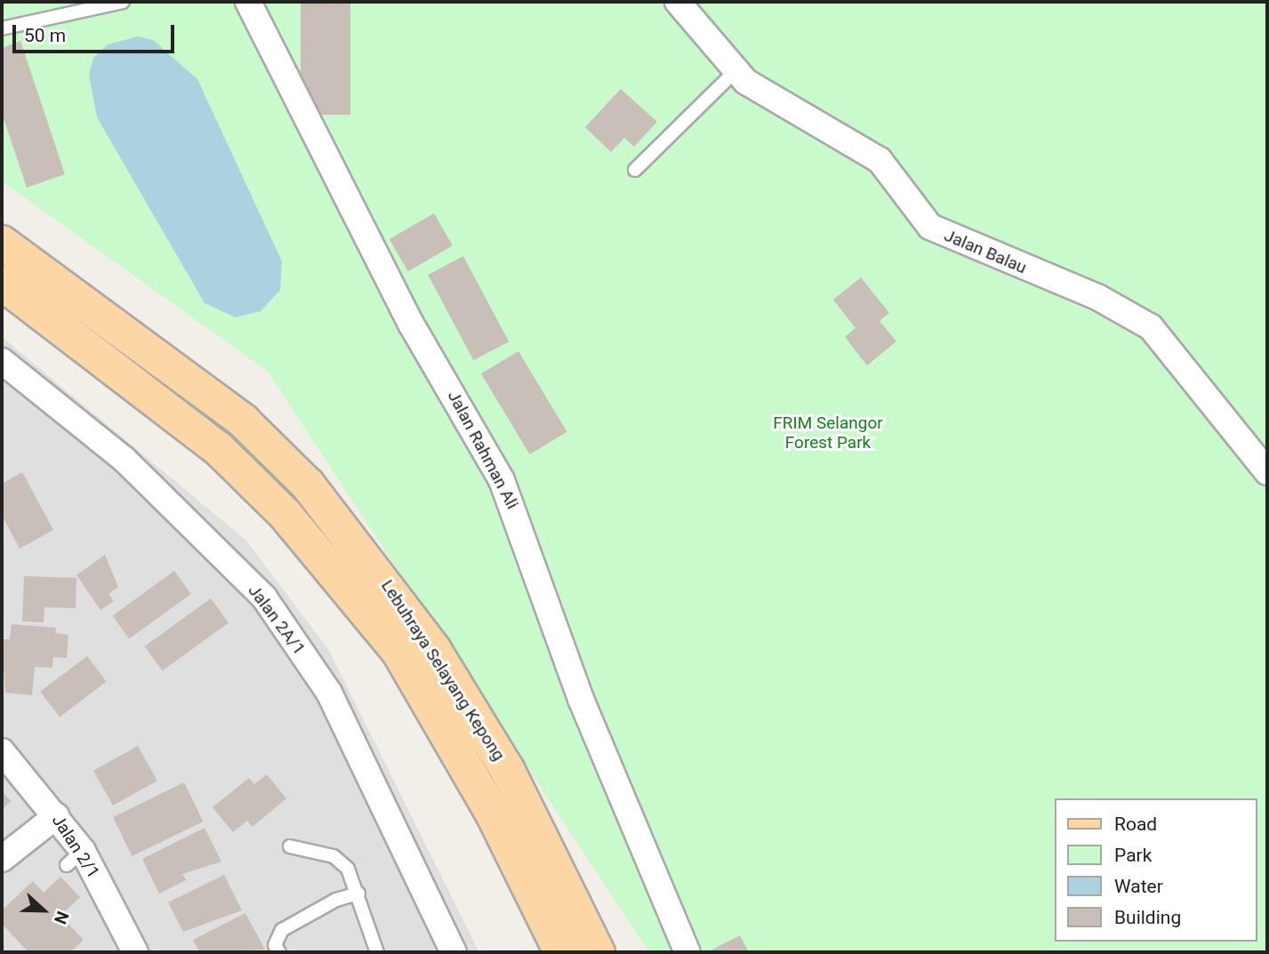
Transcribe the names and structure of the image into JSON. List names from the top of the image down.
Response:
{
  "streets": {
    "main road": ["Lebuhraya Selayang Kepong"],
    "street": [
      "Jalan Balau",
      "Jalan Rahman Ali",
      "Jalan 2A/1",
      "Jalan 2/1"
    ]
  },
  "parks": ["FRIM Selangor Forest Park"],
  "legend": [
    "Road",
    "Park",
    "Water",
    "Building"
  ],
  "scale_bar": "50 m",
  "north": "right"
}
